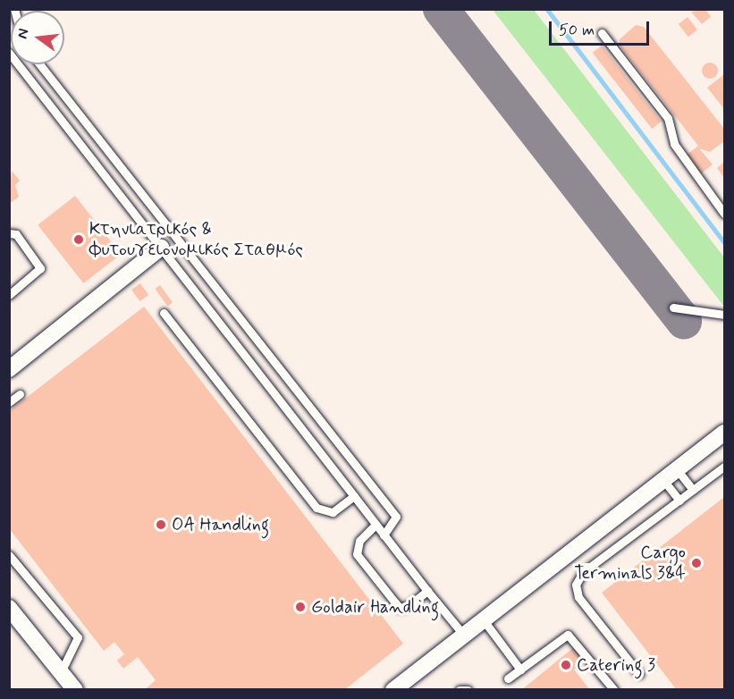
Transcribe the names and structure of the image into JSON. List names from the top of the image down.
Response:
{
  "places": [
    "Κτηνιατρικός & Φυτουγειονομικός Σταθμός",
    "OA Handling",
    "Cargo Terminals 3&4",
    "Goldair Handling",
    "Catering 3"
  ],
  "scale_bar": "50 m",
  "north": "left"
}
